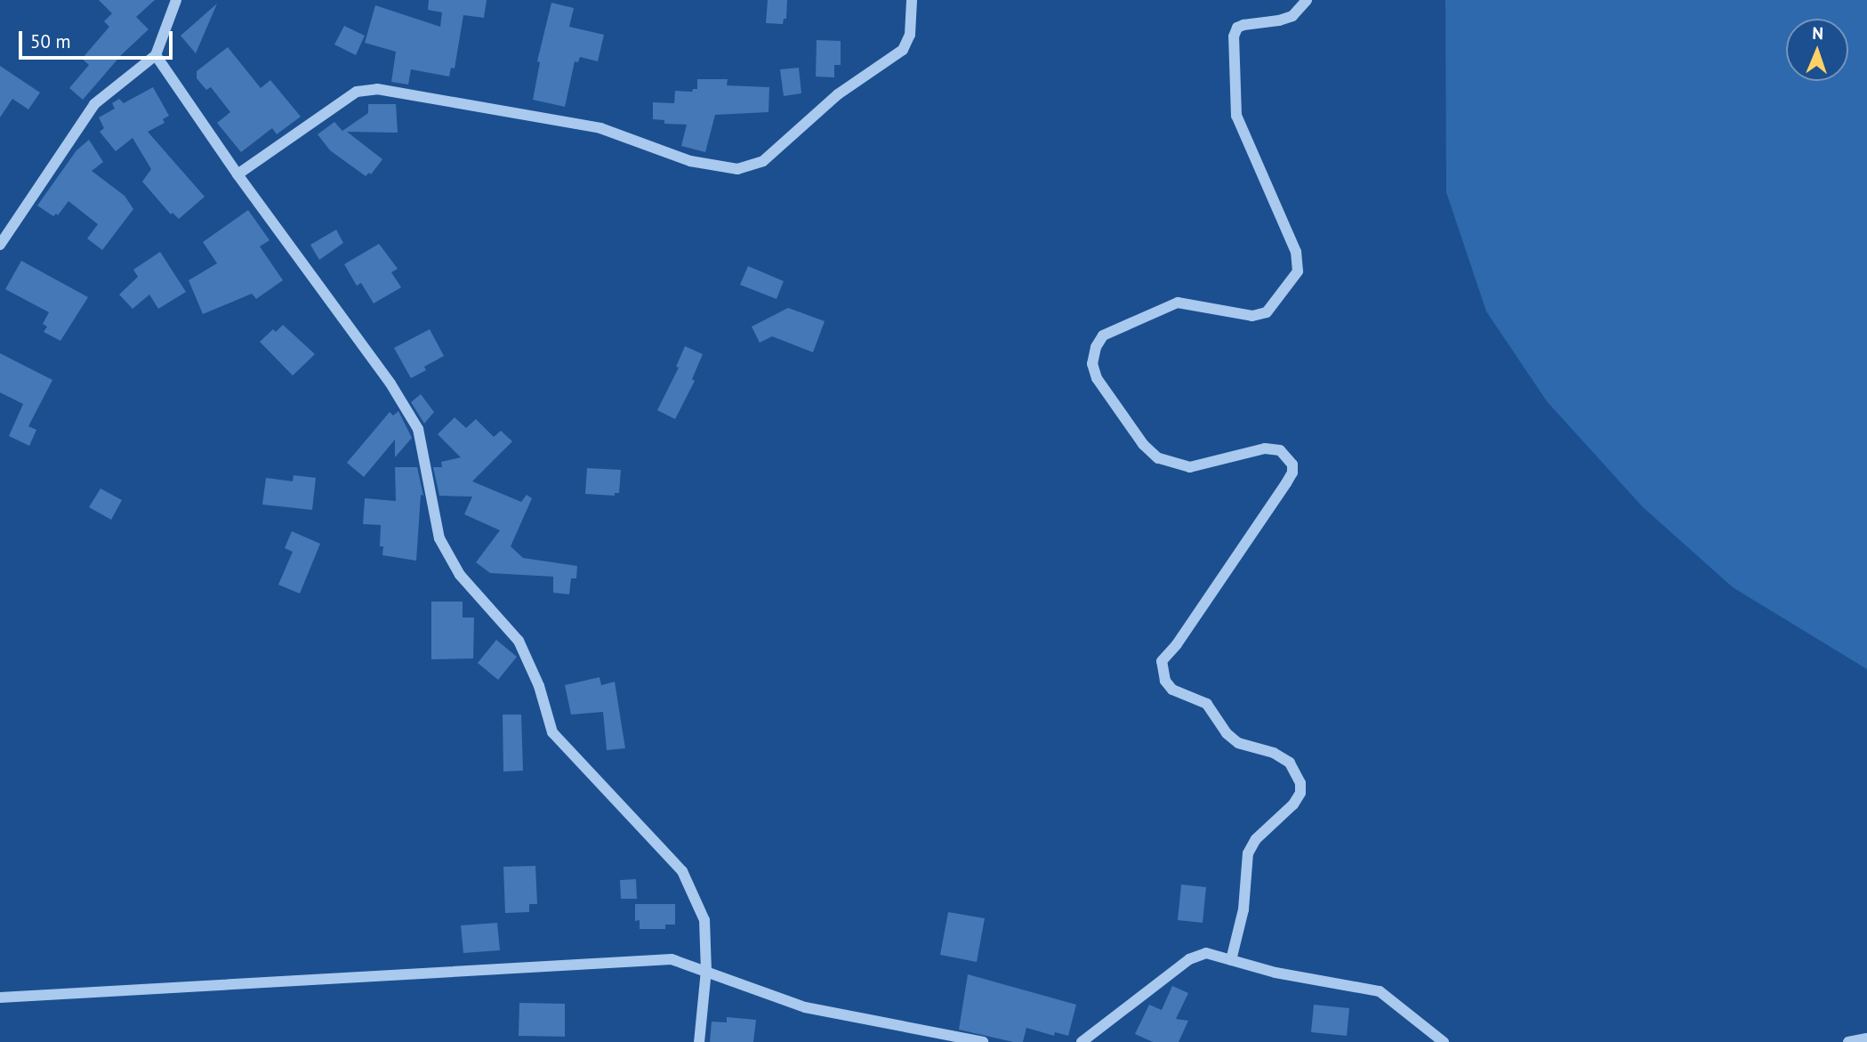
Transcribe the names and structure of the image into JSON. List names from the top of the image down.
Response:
{
  "scale_bar": "50 m",
  "north": "top"
}
